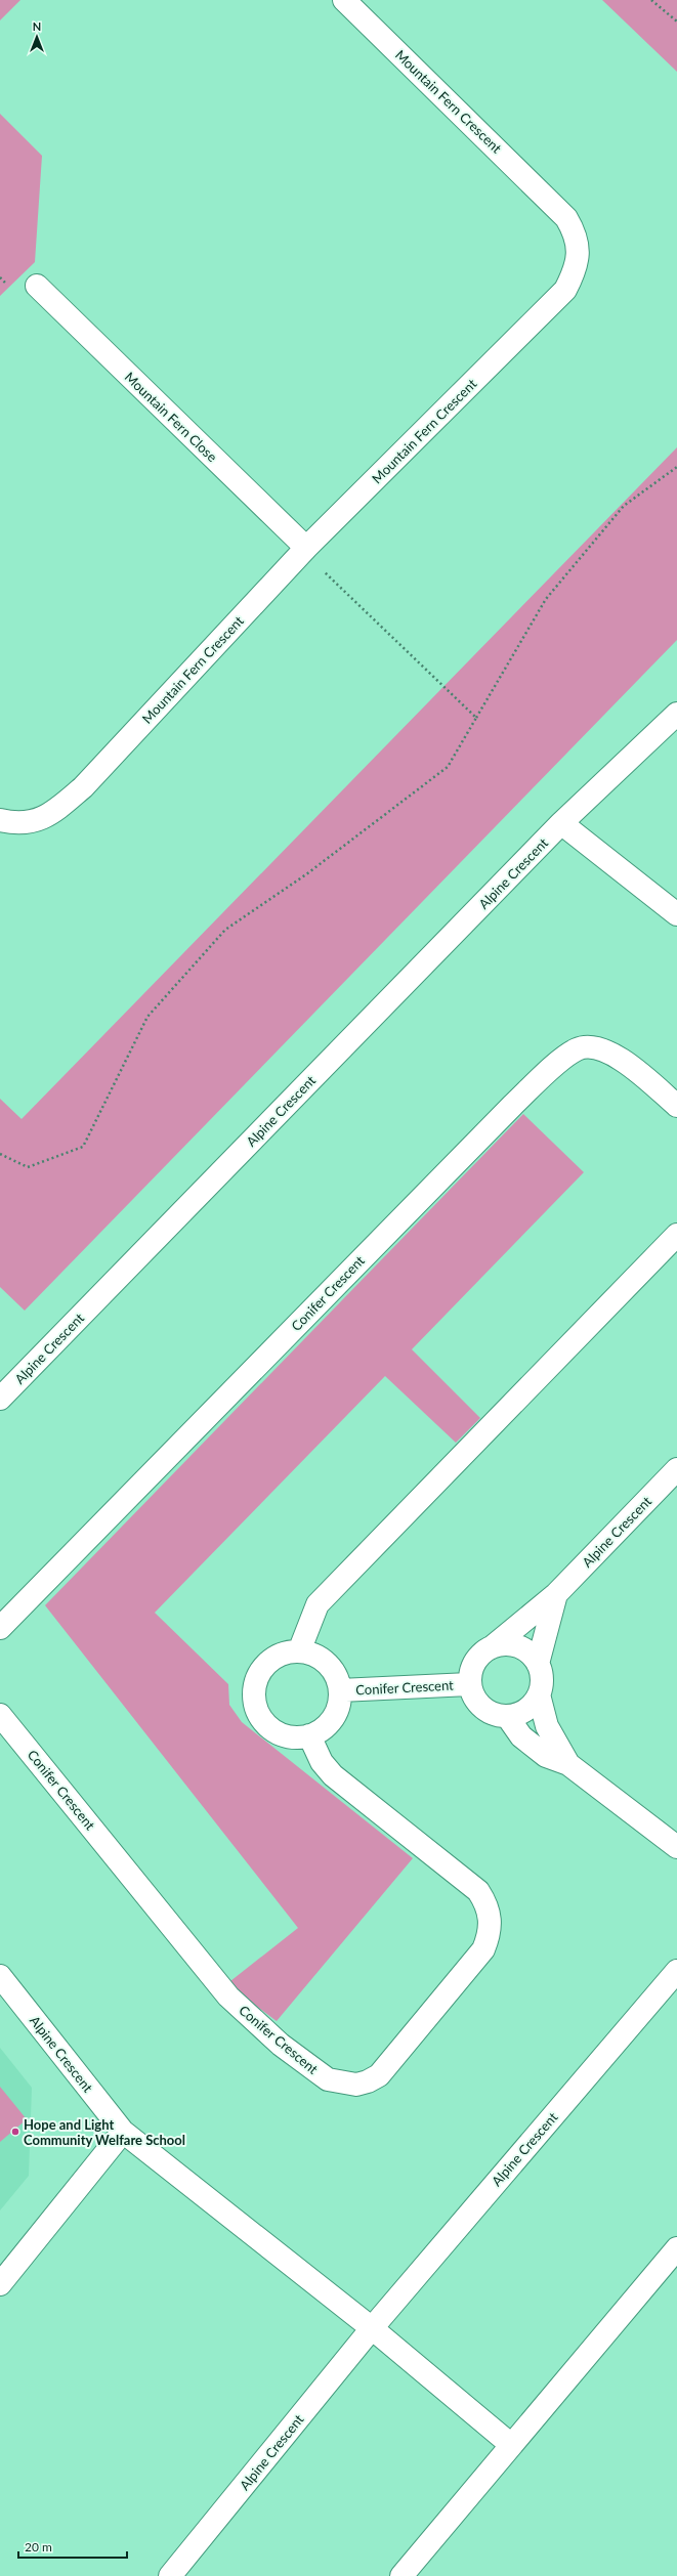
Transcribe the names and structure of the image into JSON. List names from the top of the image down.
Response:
{
  "streets": {
    "street": [
      "Mountain Fern Crescent",
      "Mountain Fern Close",
      "Alpine Crescent",
      "Conifer Crescent"
    ]
  },
  "crossings": [
    ["Mountain Fern Crescent", "Mountain Fern Close"],
    ["Alpine Crescent", "Conifer Crescent"]
  ],
  "places": ["Hope and Light Community Welfare School"],
  "scale_bar": "20 m",
  "north": "top"
}
